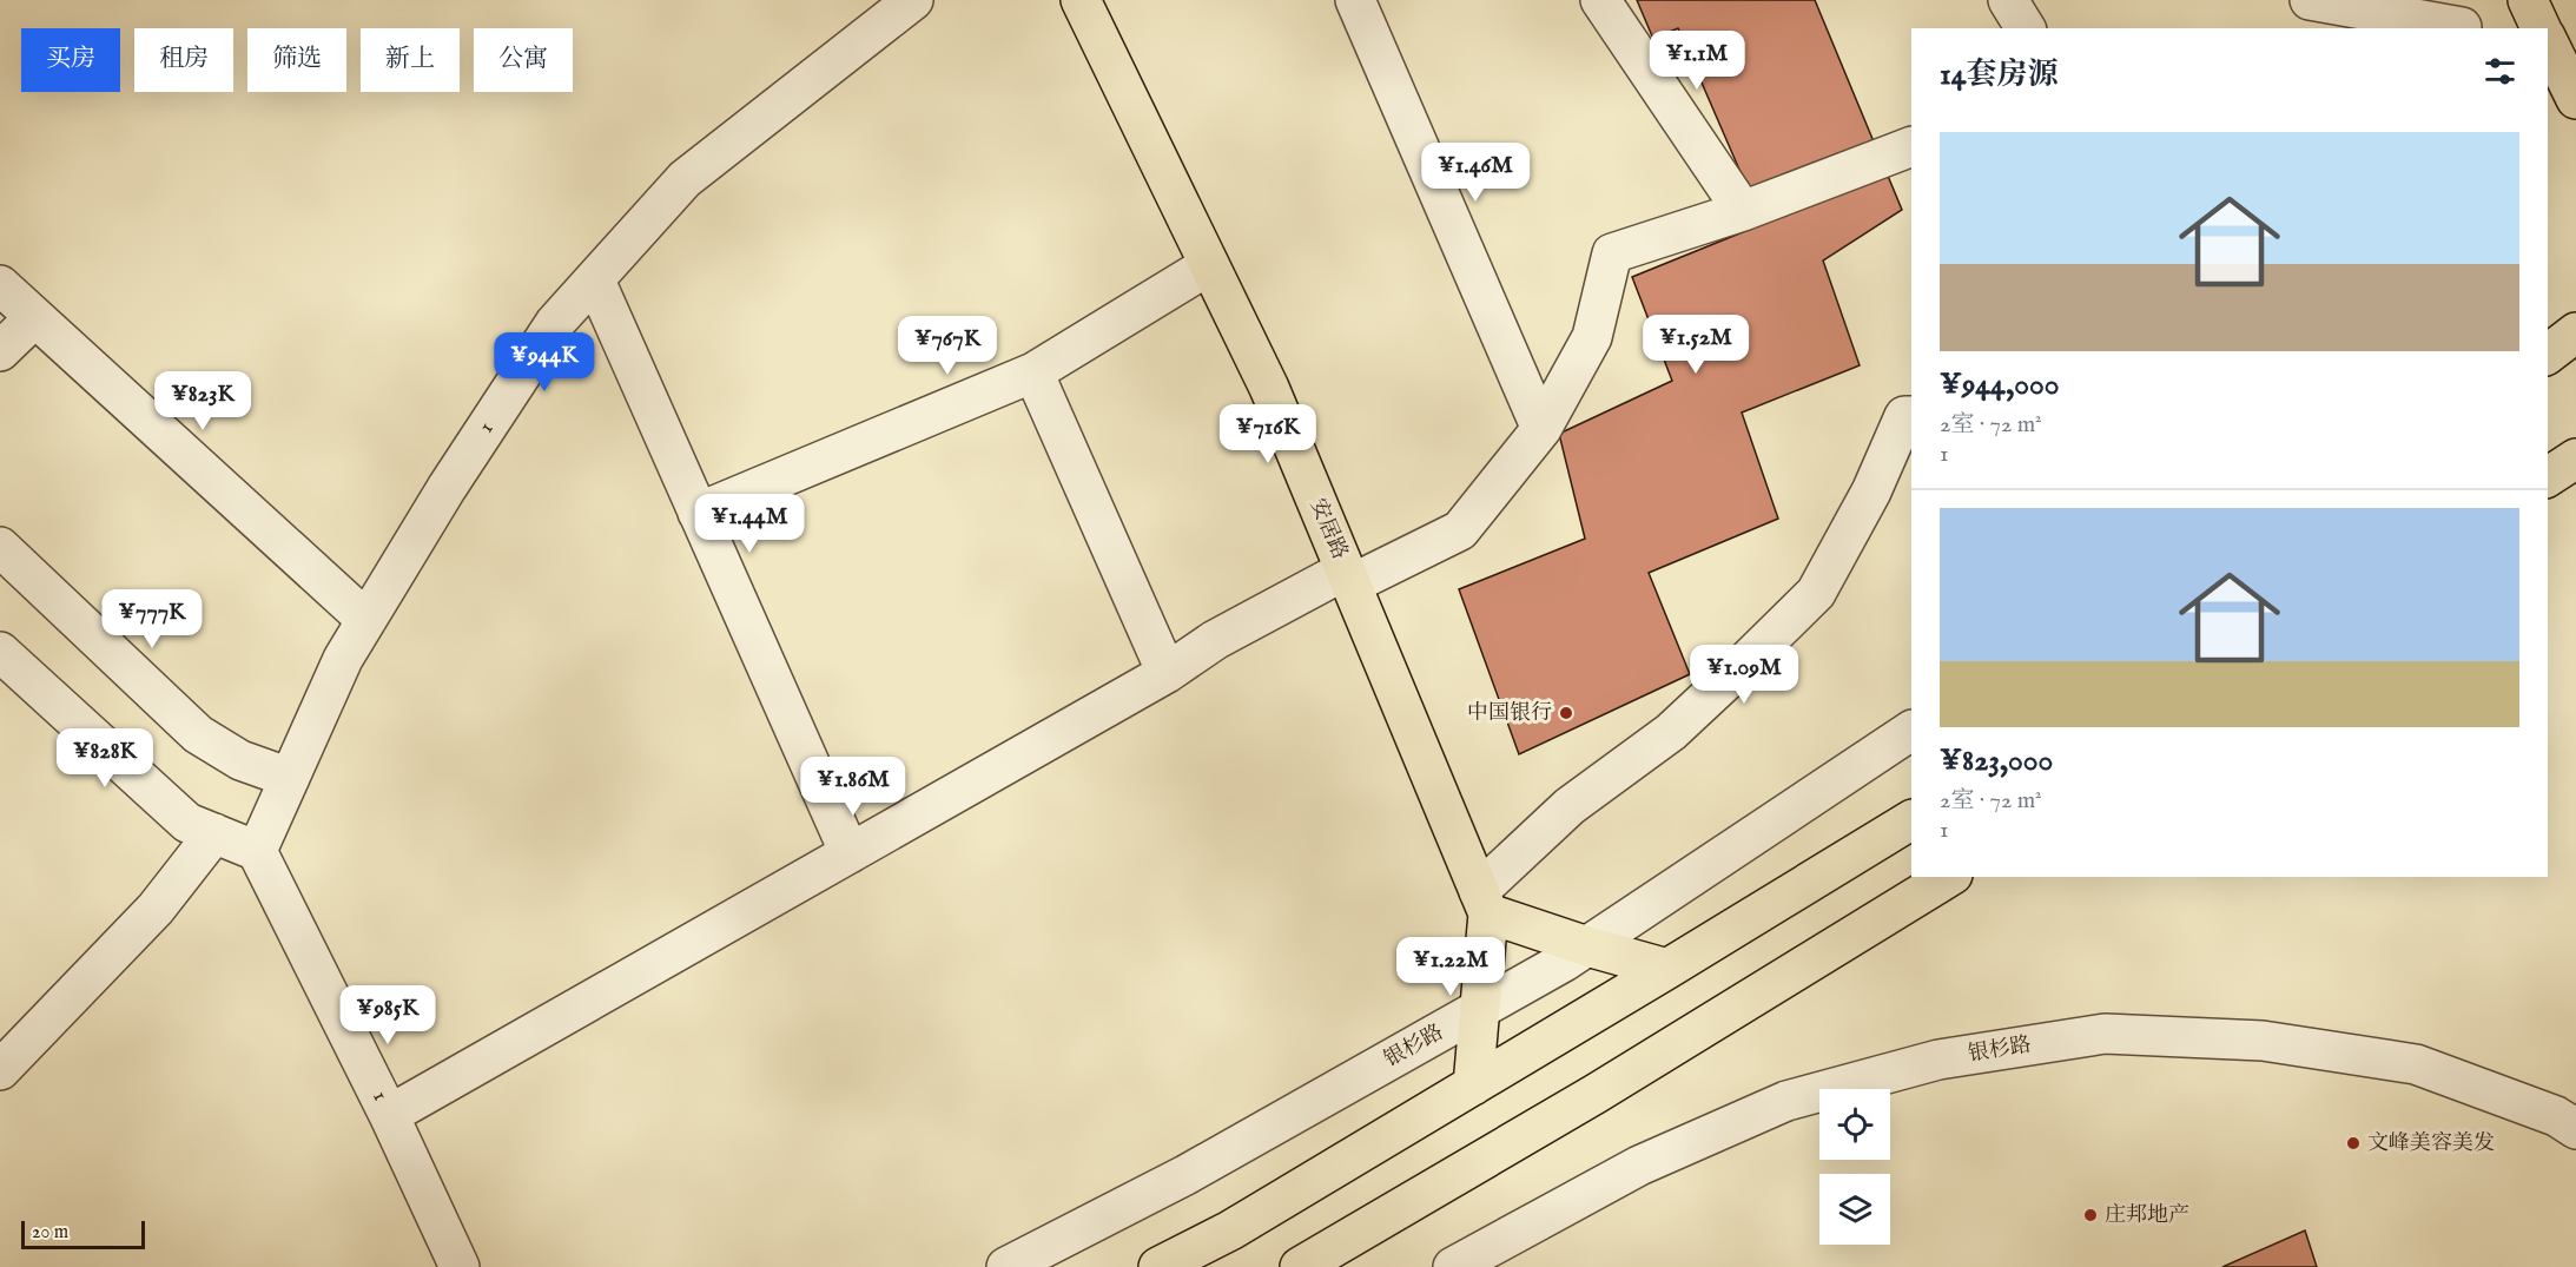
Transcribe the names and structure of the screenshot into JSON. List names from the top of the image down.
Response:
{
  "streets": {
    "main road": ["安居路"],
    "street": ["1", "银杉路"]
  },
  "places": ["中国银行", "文峰美容美发", "庄邦地产"],
  "scale_bar": "20 m",
  "page": {
    "chip": [
      "买房",
      "租房",
      "筛选",
      "新上",
      "公寓"
    ],
    "heading": "14套房源",
    "price": [
      "¥1.1M",
      "¥1.46M",
      "¥1.52M",
      "¥767K",
      "¥944K",
      "¥823K",
      "¥716K",
      "¥1.44M",
      "¥777K",
      "¥1.09M",
      "¥828K",
      "¥1.86M",
      "¥1.22M",
      "¥985K"
    ],
    "list": [
      {
        "name": "¥944,000",
        "note": "2室 · 72 m² · 1"
      },
      {
        "name": "¥823,000",
        "note": "2室 · 72 m² · 1"
      }
    ],
    "scale": "20 m"
  }
}
